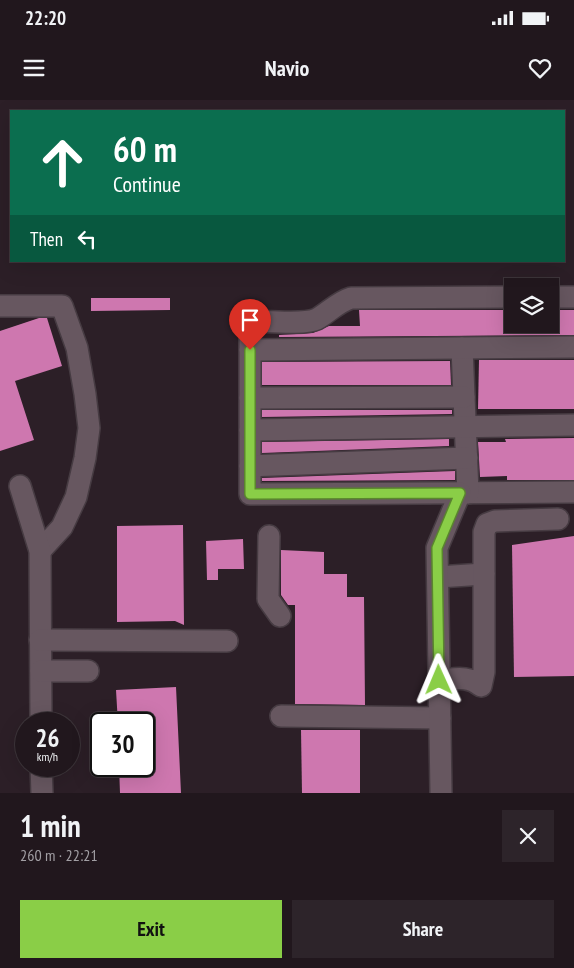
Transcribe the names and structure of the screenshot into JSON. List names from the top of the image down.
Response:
{
  "page": {
    "status": "22:20",
    "header": "Navio",
    "turn": ["60 m", "Continue"],
    "then": "Then",
    "speed": "26 km/h",
    "limit": "30",
    "heading": ["1 min", "260 m · 22:21"],
    "buttons": ["Exit", "Share"]
  }
}
